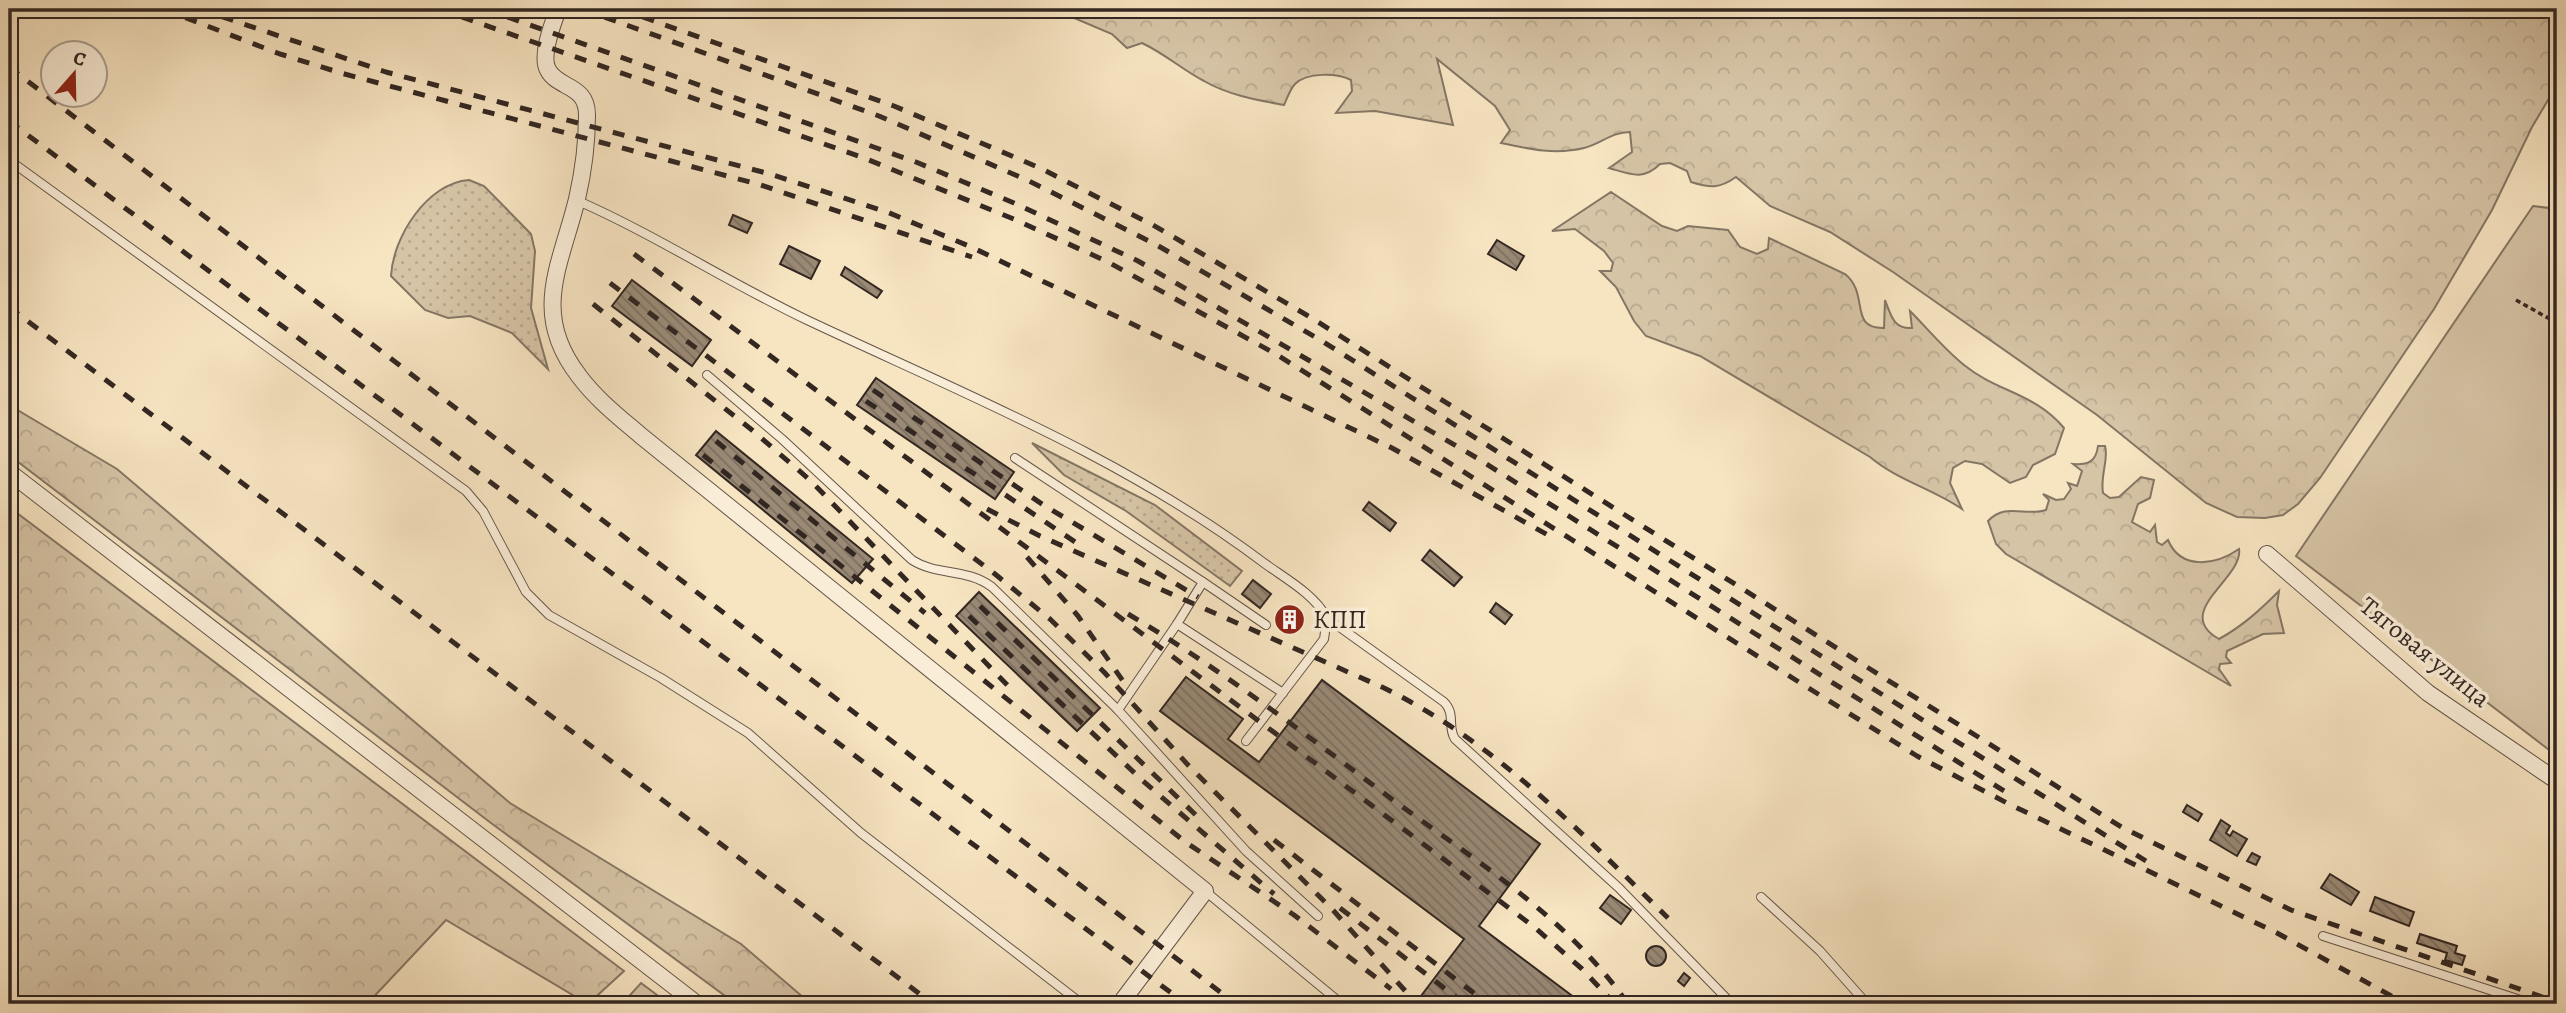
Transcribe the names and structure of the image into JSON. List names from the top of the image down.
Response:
{
  "streets": {
    "street": ["Тяговая улица"]
  },
  "places": {
    "building": ["КПП"]
  },
  "north": "top"
}
